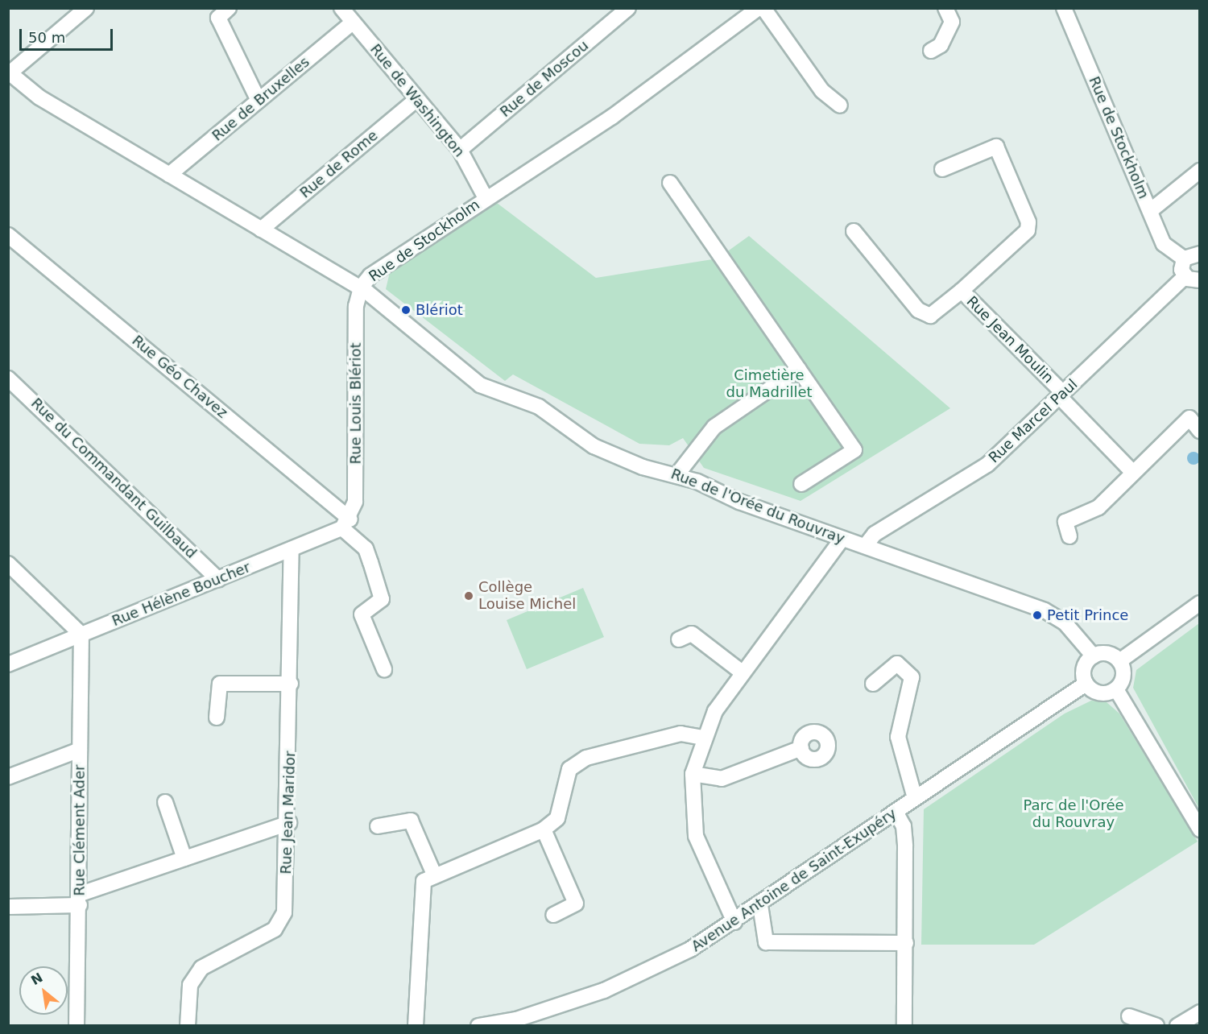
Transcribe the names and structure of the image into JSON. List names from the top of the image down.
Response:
{
  "streets": {
    "street": [
      "Rue de Moscou",
      "Rue de Bruxelles",
      "Rue de Washington",
      "Rue de Stockholm",
      "Rue de Rome",
      "Rue Jean Moulin",
      "Rue Géo Chavez",
      "Rue Louis Blériot",
      "Rue Marcel Paul",
      "Rue du Commandant Guilbaud",
      "Rue de l'Orée du Rouvray",
      "Rue Hélène Boucher",
      "Rue Jean Maridor",
      "Rue Clément Ader",
      "Avenue Antoine de Saint-Exupéry"
    ]
  },
  "crossings": [
    ["Rue de Moscou", "Rue de Washington"],
    ["Rue de Bruxelles", "Rue de Washington"],
    ["Rue de Bruxelles", "Rue de Stockholm"],
    ["Rue de Washington", "Rue de Stockholm"],
    ["Rue de Washington", "Rue de Rome"],
    ["Rue de Stockholm", "Rue de Rome"],
    ["Rue de Stockholm", "Rue Louis Blériot"],
    ["Rue de Stockholm", "Rue de l'Orée du Rouvray"],
    ["Rue Jean Moulin", "Rue Marcel Paul"],
    ["Rue Géo Chavez", "Rue Louis Blériot"],
    ["Rue Géo Chavez", "Rue Hélène Boucher"],
    ["Rue Louis Blériot", "Rue de l'Orée du Rouvray"],
    ["Rue Louis Blériot", "Rue Hélène Boucher"],
    ["Rue Marcel Paul", "Rue de l'Orée du Rouvray"],
    ["Rue du Commandant Guilbaud", "Rue Hélène Boucher"],
    ["Rue de l'Orée du Rouvray", "Avenue Antoine de Saint-Exupéry"],
    ["Rue Hélène Boucher", "Rue Jean Maridor"],
    ["Rue Hélène Boucher", "Rue Clément Ader"]
  ],
  "parks": ["Cimetière du Madrillet", "Parc de l'Orée du Rouvray"],
  "places": ["Blériot", "Collège Louise Michel", "Petit Prince"],
  "scale_bar": "50 m",
  "north": "top left"
}
